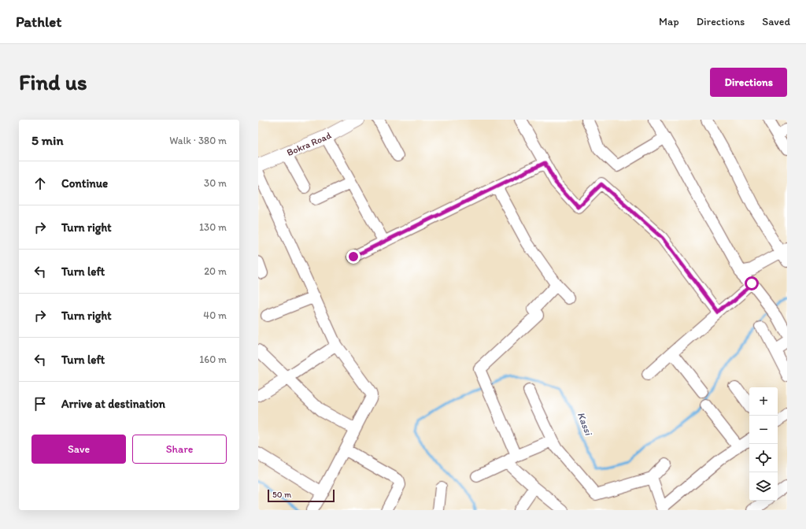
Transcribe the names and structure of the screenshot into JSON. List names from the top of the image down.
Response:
{
  "streets": {
    "street": ["Bokra Road"]
  },
  "water": ["Kassi"],
  "scale_bar": "50 m",
  "page": {
    "header": "Pathlet",
    "nav": ["Map", "Directions", "Saved"],
    "buttons": [
      "Directions",
      ["Save", "Share"]
    ],
    "title": "Find us",
    "heading": ["5 min", "Walk · 380 m"],
    "list": [
      ["Continue", "30 m"],
      ["Turn right", "130 m"],
      ["Turn left", "20 m"],
      ["Turn right", "40 m"],
      ["Turn left", "160 m"],
      "Arrive at destination"
    ],
    "map_buttons": ["+", "−"],
    "scale": "50 m"
  }
}
